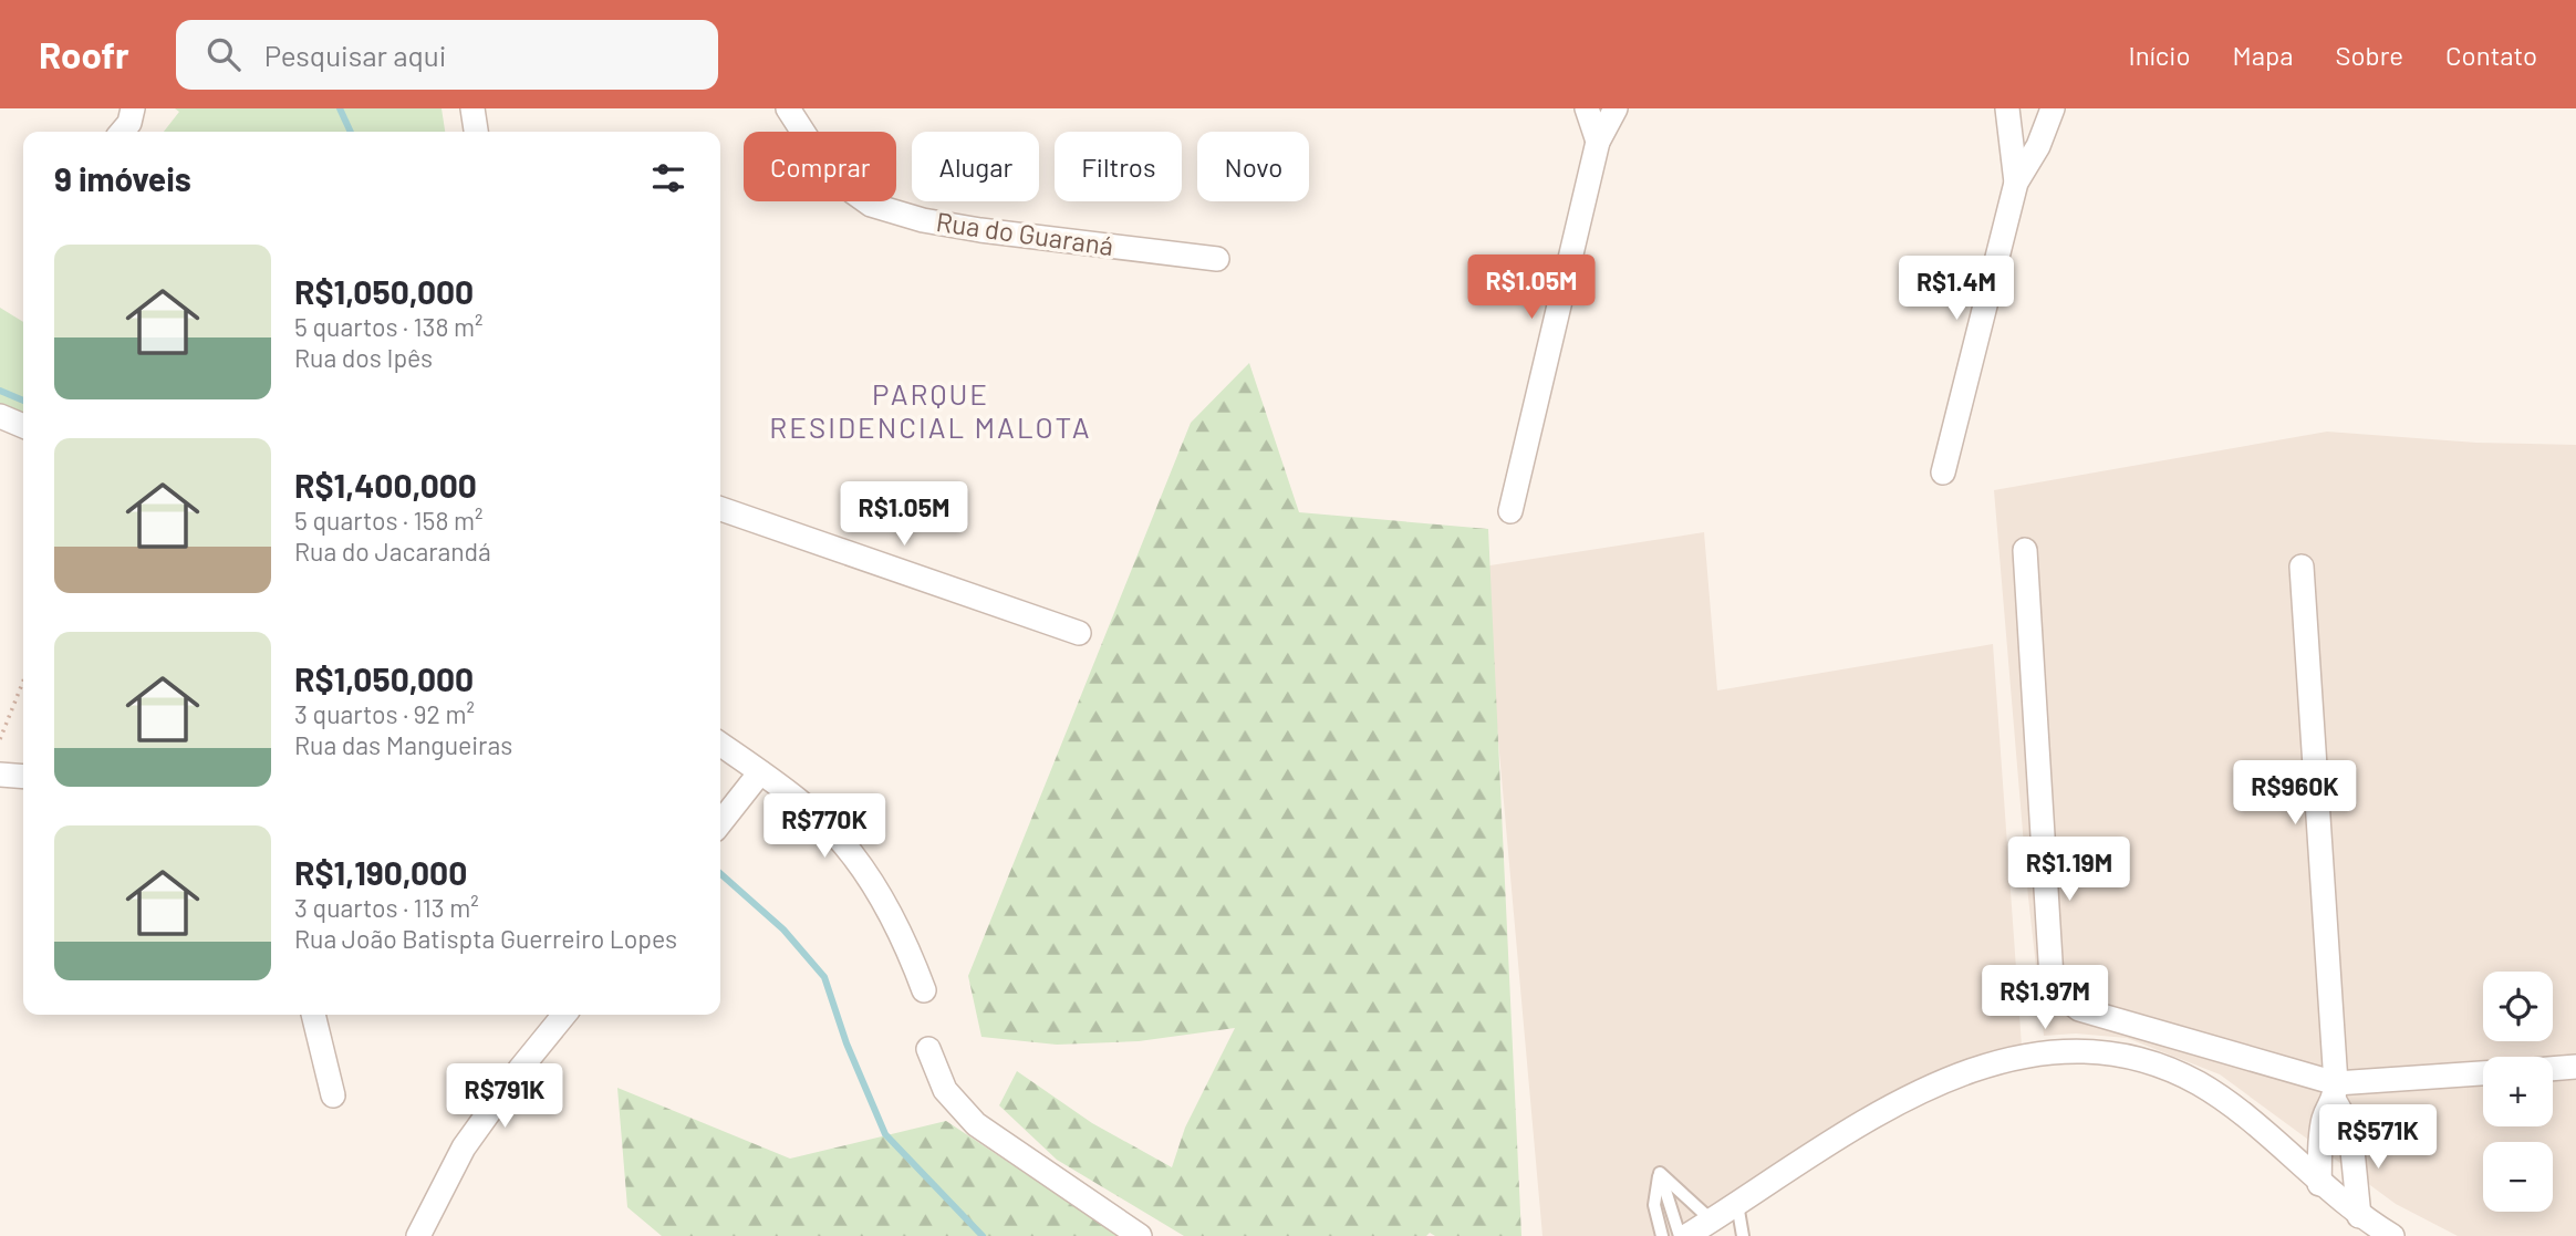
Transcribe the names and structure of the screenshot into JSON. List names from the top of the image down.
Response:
{
  "streets": {
    "street": ["Rua do Guaraná"]
  },
  "districts": ["PARQUE RESIDENCIAL MALOTA"],
  "page": {
    "header": "Roofr",
    "search": "Pesquisar aqui",
    "nav": [
      "Início",
      "Mapa",
      "Sobre",
      "Contato"
    ],
    "chip": [
      "Comprar",
      "Alugar",
      "Filtros",
      "Novo"
    ],
    "heading": "9 imóveis",
    "list": [
      {
        "name": "R$1,050,000",
        "note": "5 quartos · 138 m² · Rua dos Ipês"
      },
      {
        "name": "R$1,400,000",
        "note": "5 quartos · 158 m² · Rua do Jacarandá"
      },
      {
        "name": "R$1,050,000",
        "note": "3 quartos · 92 m² · Rua das Mangueiras"
      },
      {
        "name": "R$1,190,000",
        "note": "3 quartos · 113 m² · Rua João Batispta Guerreiro Lopes"
      }
    ],
    "price": [
      "R$1.05M",
      "R$1.4M",
      "R$1.05M",
      "R$960K",
      "R$770K",
      "R$1.19M",
      "R$1.97M",
      "R$791K",
      "R$571K"
    ],
    "map_buttons": ["+", "−"]
  }
}
